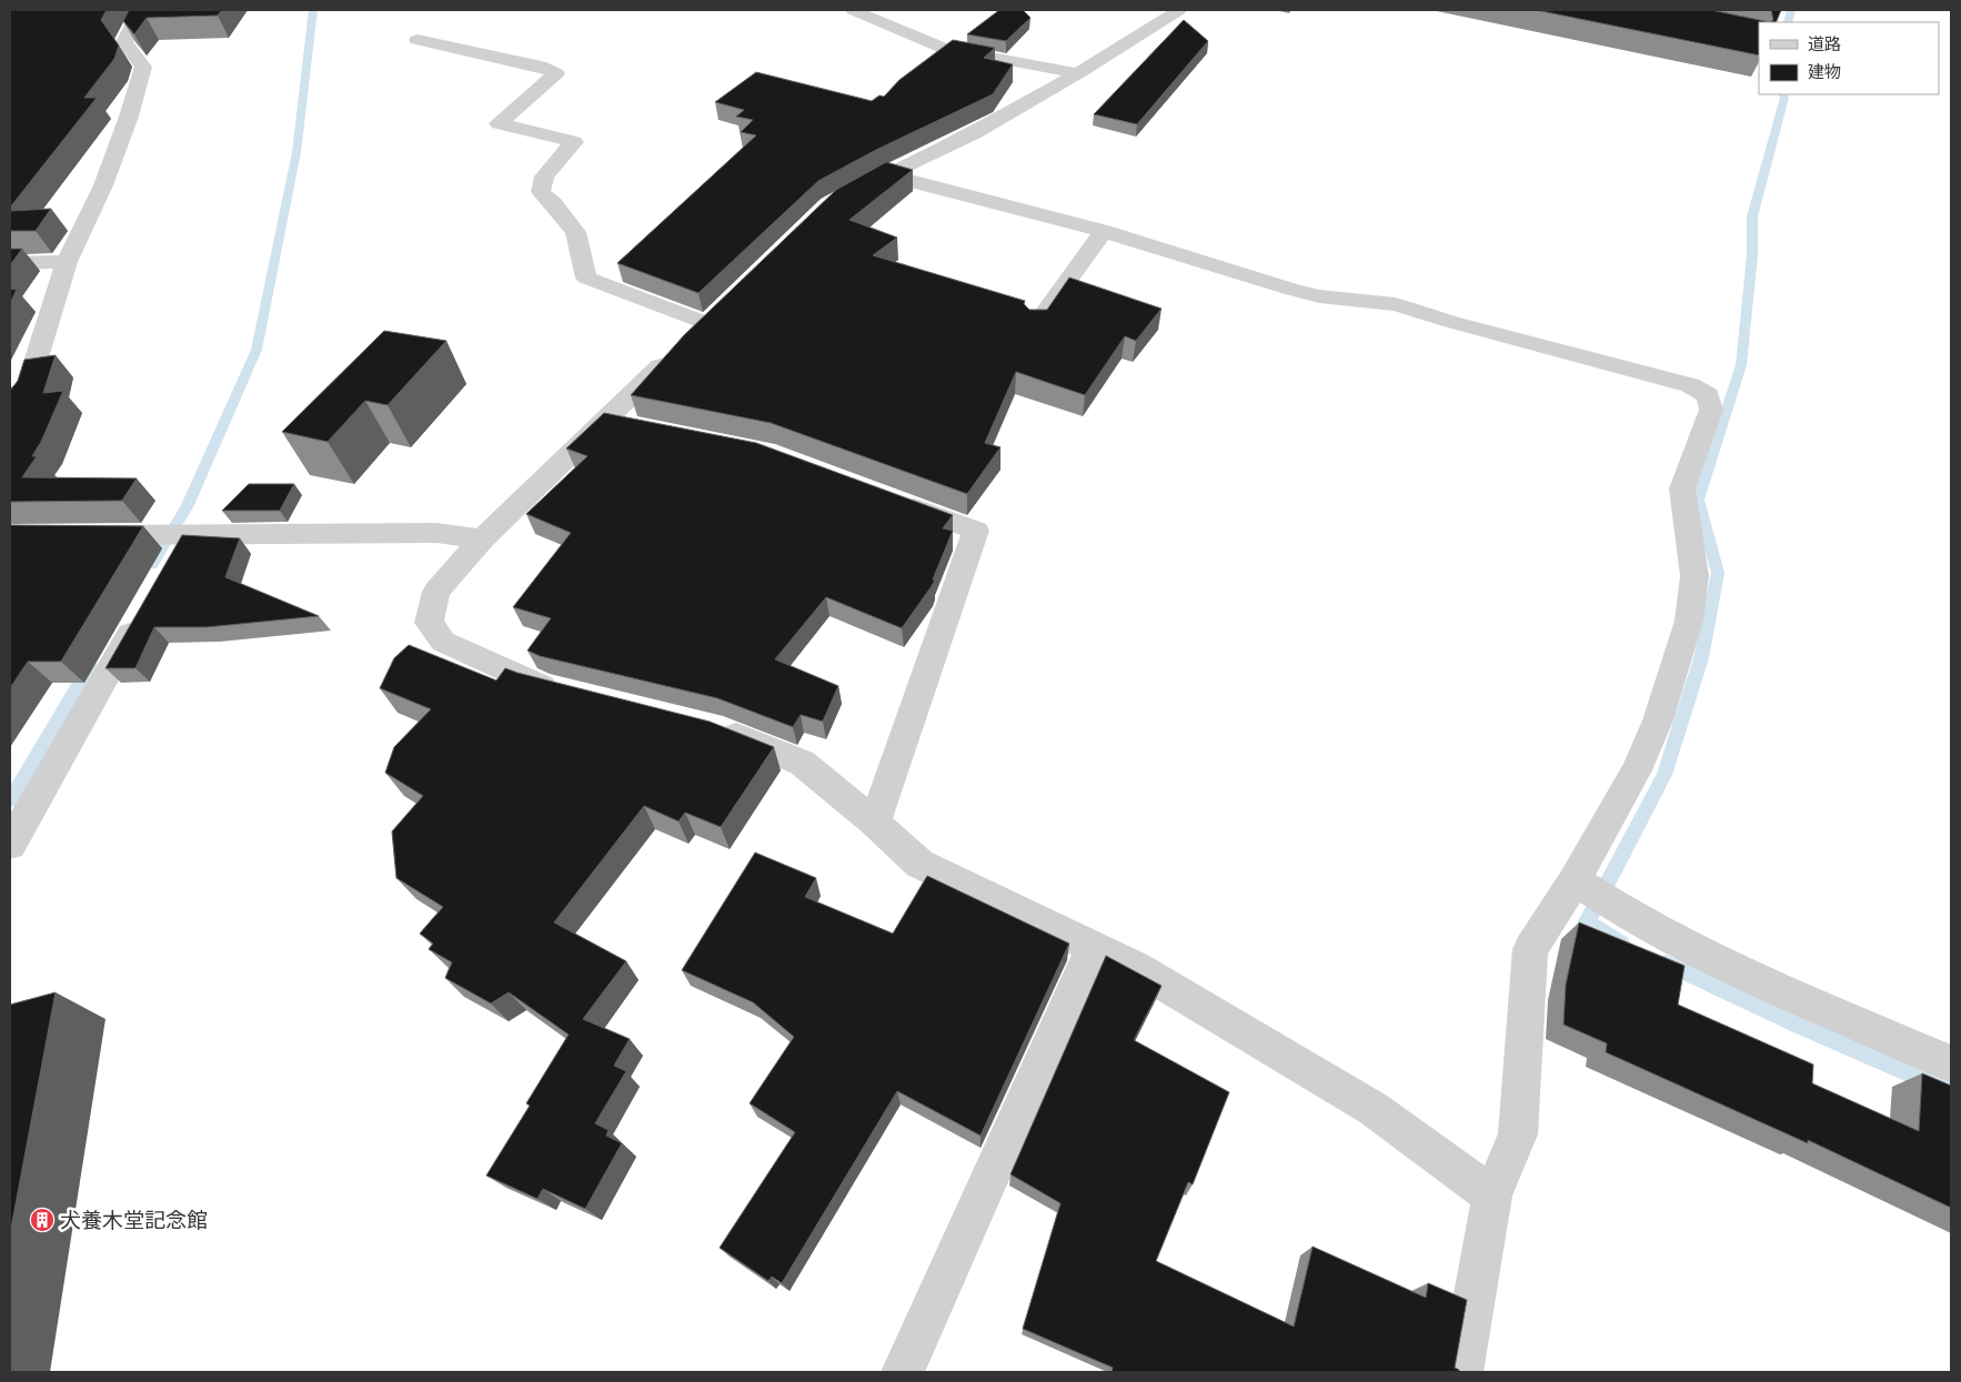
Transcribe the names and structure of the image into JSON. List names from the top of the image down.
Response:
{
  "places": {
    "building": ["犬養木堂記念館"]
  },
  "legend": ["道路", "建物"]
}
